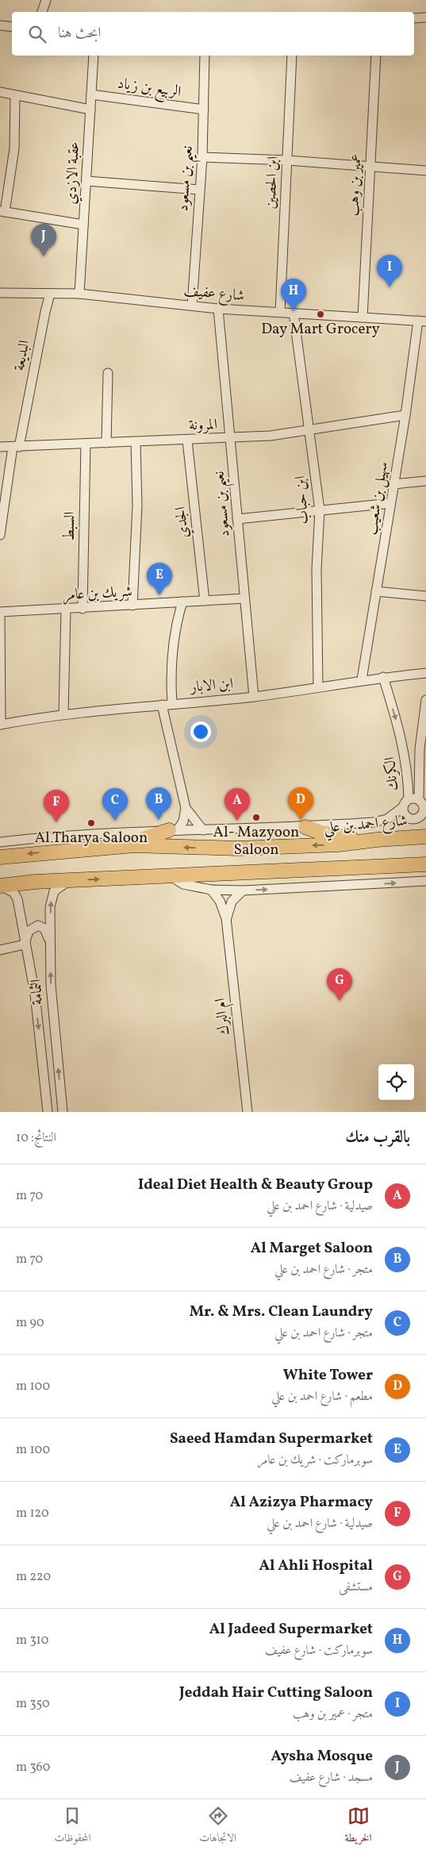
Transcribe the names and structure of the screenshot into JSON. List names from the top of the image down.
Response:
{
  "streets": {
    "main road": ["شارع احمد بن علي"],
    "street": [
      "الربيع بن زياد",
      "عقبة الازدي",
      "نعيم بن مسعود",
      "ابن الحصين",
      "عمير بن وهب",
      "شارع عفيف",
      "البديعة",
      "المرونة",
      "سهيل بن شعيب",
      "ابن حباب",
      "الجدي",
      "السبط",
      "شريك بن عامر",
      "ابن الابار",
      "الكرنك",
      "الثمامة",
      "ام البرك"
    ]
  },
  "crossings": [
    ["الربيع بن زياد", "عقبة الازدي"],
    ["الربيع بن زياد", "نعيم بن مسعود"],
    ["عقبة الازدي", "شارع عفيف"],
    ["نعيم بن مسعود", "شارع عفيف"],
    ["نعيم بن مسعود", "المرونة"],
    ["نعيم بن مسعود", "شريك بن عامر"],
    ["نعيم بن مسعود", "ابن الابار"],
    ["ابن الحصين", "شارع عفيف"],
    ["عمير بن وهب", "شارع عفيف"],
    ["شارع عفيف", "البديعة"],
    ["شارع عفيف", "سهيل بن شعيب"],
    ["شارع عفيف", "ابن حباب"],
    ["البديعة", "المرونة"],
    ["المرونة", "سهيل بن شعيب"],
    ["المرونة", "ابن حباب"],
    ["المرونة", "الجدي"],
    ["المرونة", "السبط"],
    ["سهيل بن شعيب", "ابن الابار"],
    ["ابن حباب", "ابن الابار"],
    ["الجدي", "شريك بن عامر"],
    ["السبط", "شريك بن عامر"],
    ["ابن الابار", "الكرنك"],
    ["الكرنك", "شارع احمد بن علي"]
  ],
  "places": ["Day Mart Grocery", "Al- Mazyoon Saloon", "Al Tharya Saloon"],
  "page": {
    "search": "ابحث هنا",
    "pins": [
      "J",
      "I",
      "H",
      "E",
      "B",
      "D",
      "A",
      "C",
      "F",
      "G"
    ],
    "heading": ["بالقرب منك", "النتائج: 10"],
    "list": [
      {
        "mark": "A",
        "name": "Ideal Diet Health & Beauty Group",
        "note": "صيدلية · شارع احمد بن علي",
        "value": "70 m"
      },
      {
        "mark": "B",
        "name": "Al Marget Saloon",
        "note": "متجر · شارع احمد بن علي",
        "value": "70 m"
      },
      {
        "mark": "C",
        "name": "Mr. & Mrs. Clean Laundry",
        "note": "متجر · شارع احمد بن علي",
        "value": "90 m"
      },
      {
        "mark": "D",
        "name": "White Tower",
        "note": "مطعم · شارع احمد بن علي",
        "value": "100 m"
      },
      {
        "mark": "E",
        "name": "Saeed Hamdan Supermarket",
        "note": "سوبرماركت · شريك بن عامر",
        "value": "100 m"
      },
      {
        "mark": "F",
        "name": "Al Azizya Pharmacy",
        "note": "صيدلية · شارع احمد بن علي",
        "value": "120 m"
      },
      {
        "mark": "G",
        "name": "Al Ahli Hospital",
        "note": "مستشفى",
        "value": "220 m"
      },
      {
        "mark": "H",
        "name": "Al Jadeed Supermarket",
        "note": "سوبرماركت · شارع عفيف",
        "value": "310 m"
      },
      {
        "mark": "I",
        "name": "Jeddah Hair Cutting Saloon",
        "note": "متجر · عمير بن وهب",
        "value": "350 m"
      },
      {
        "mark": "J",
        "name": "Aysha Mosque",
        "note": "مسجد · شارع عفيف",
        "value": "360 m"
      }
    ],
    "nav": ["الخريطة", "الاتجاهات", "المحفوظات"]
  }
}
